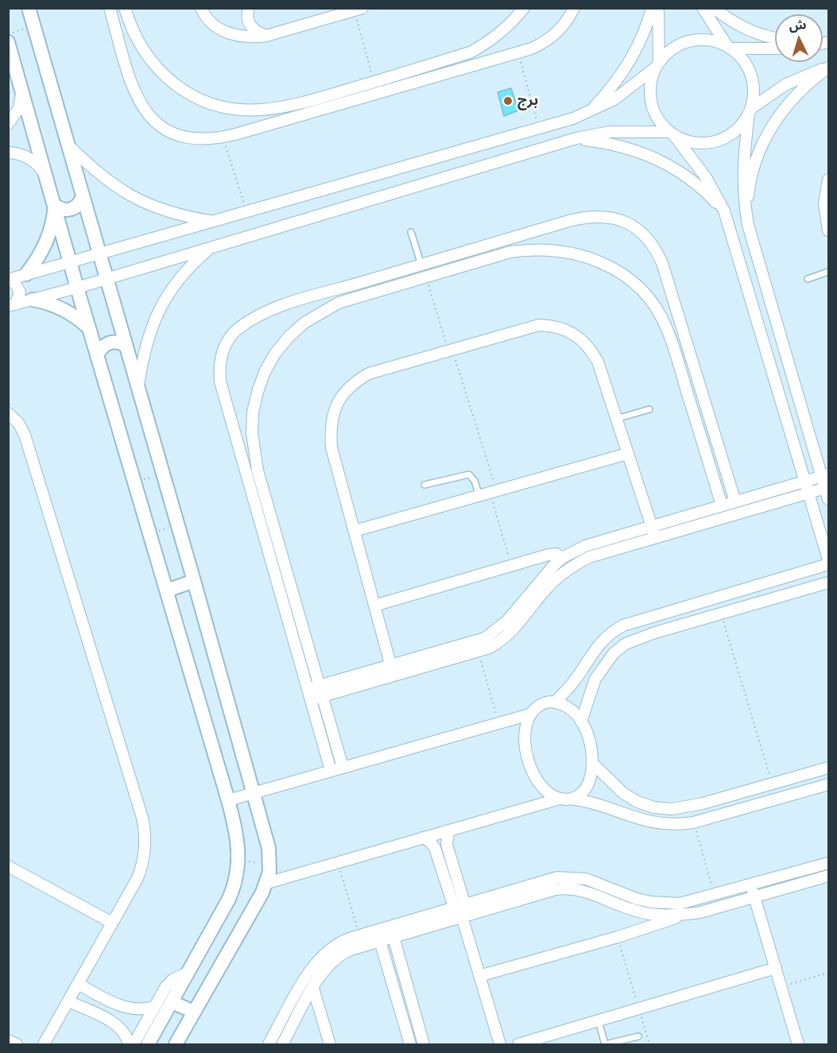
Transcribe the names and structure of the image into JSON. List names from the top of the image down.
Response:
{
  "places": ["برج"],
  "north": "top"
}
